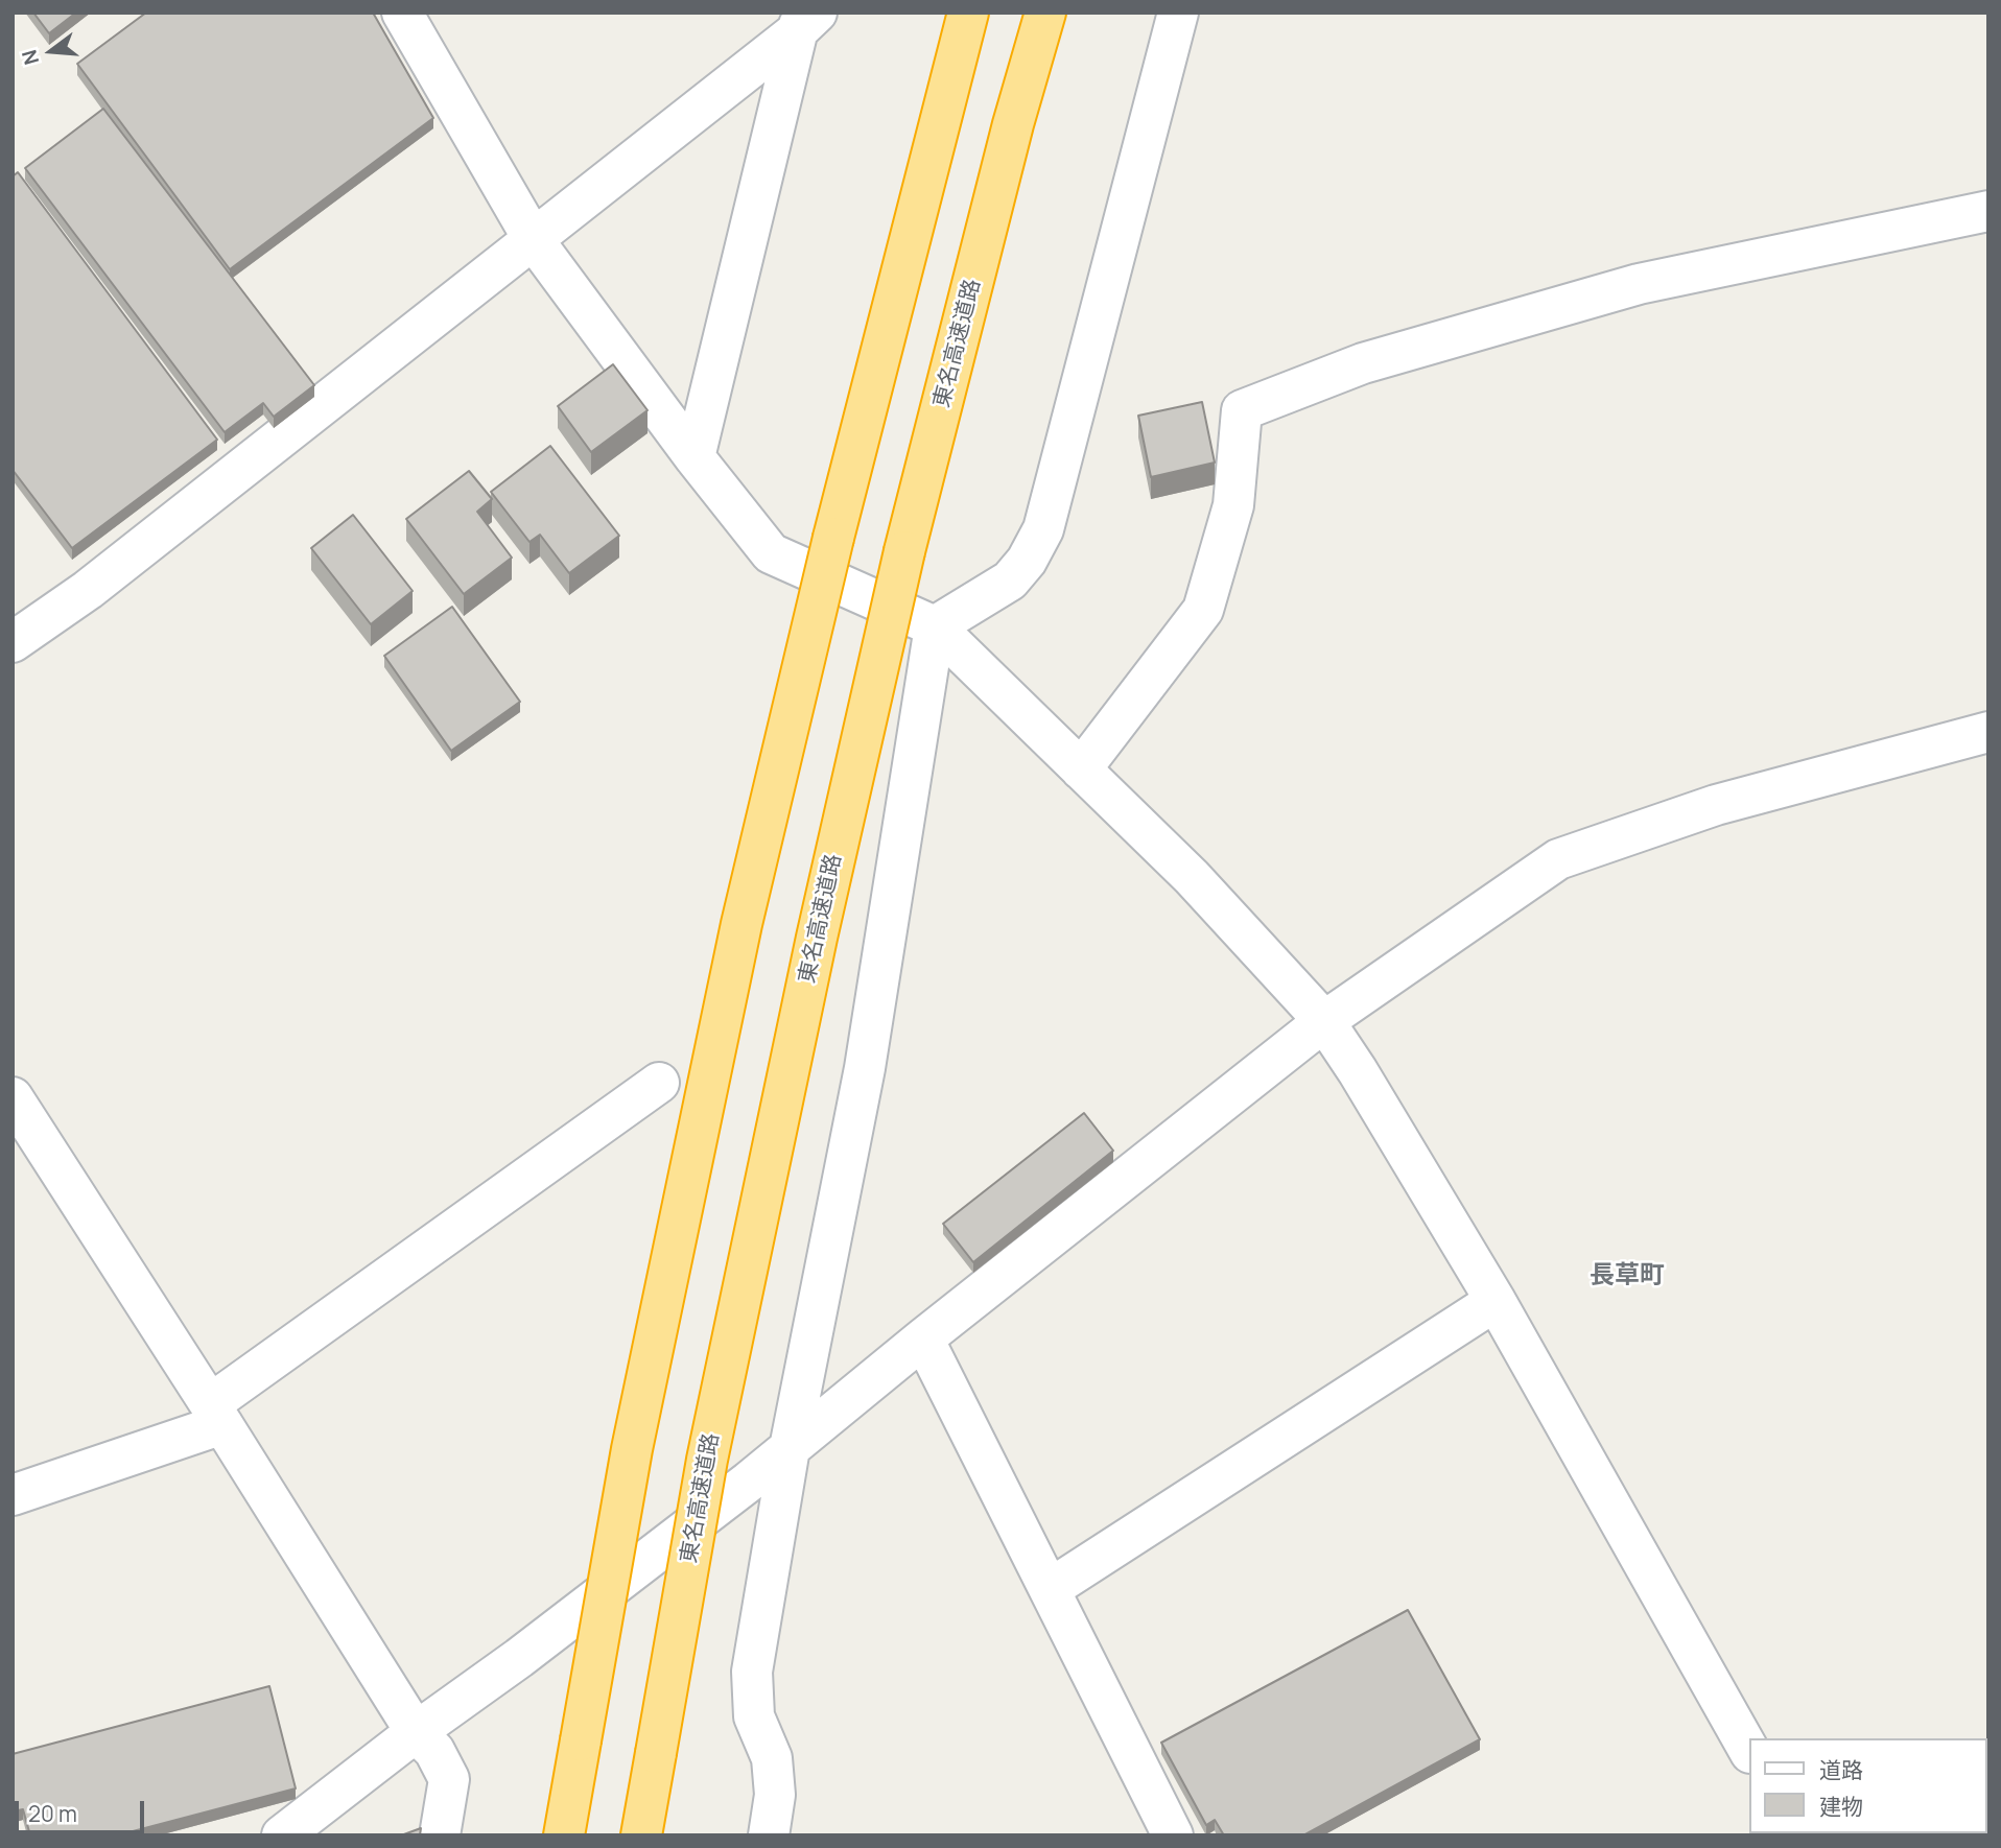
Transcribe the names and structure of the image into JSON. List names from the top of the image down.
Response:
{
  "streets": {
    "highway": ["東名高速道路"]
  },
  "districts": ["長草町"],
  "legend": ["道路", "建物"],
  "scale_bar": "20 m",
  "north": "left"
}
